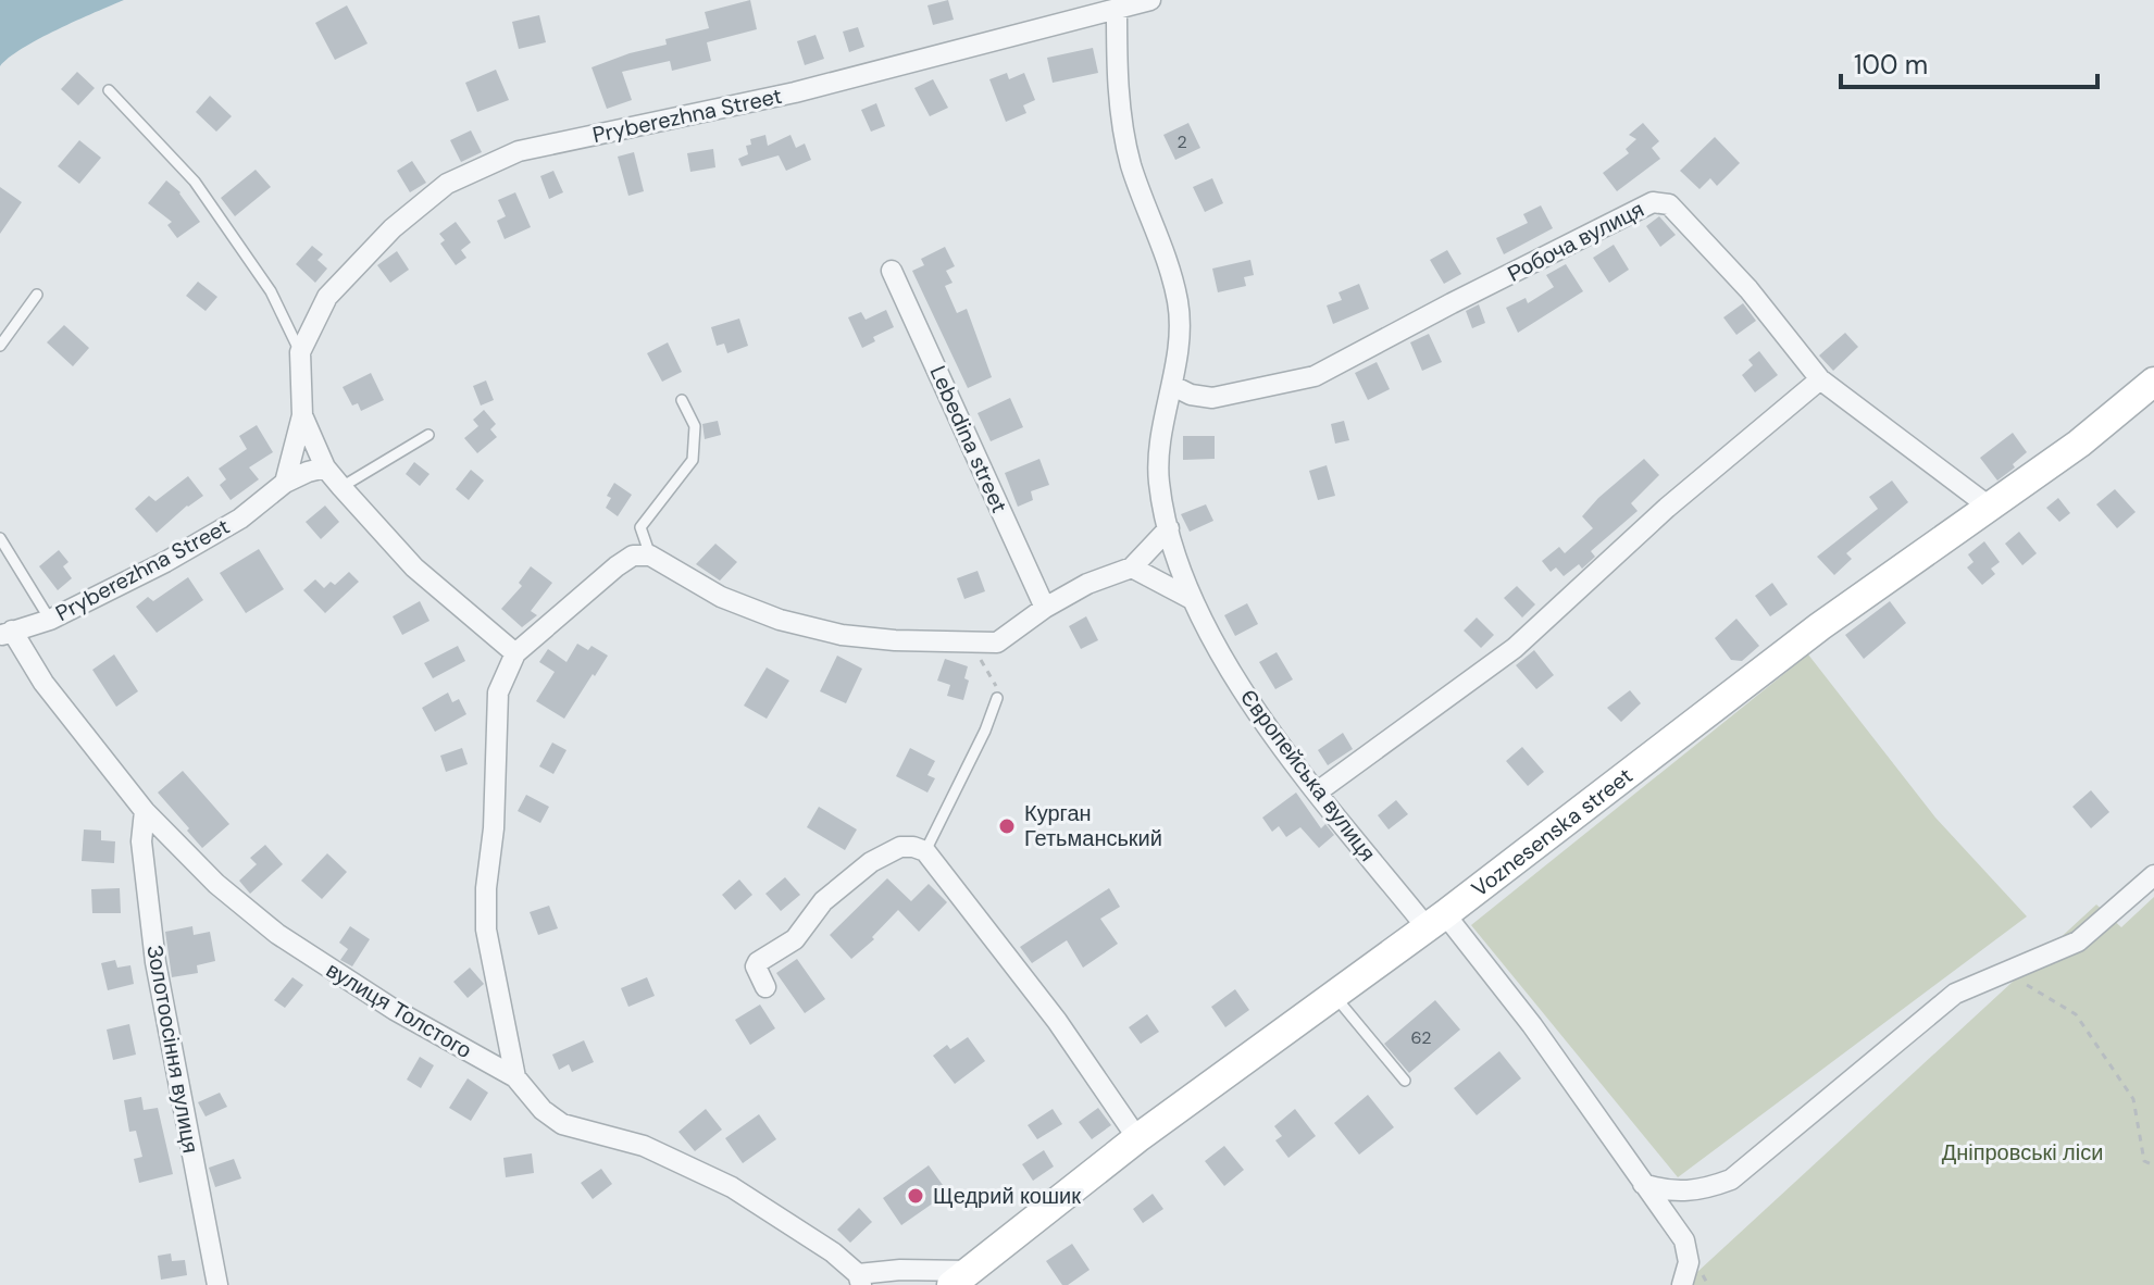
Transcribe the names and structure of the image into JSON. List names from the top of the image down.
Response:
{
  "streets": {
    "main road": ["Voznesenska street"],
    "street": [
      "Pryberezhna Street",
      "Робоча вулиця",
      "Lebedina street",
      "Європейська вулиця",
      "вулиця Толстого",
      "Золотоосіння вулиця"
    ]
  },
  "crossings": [
    ["Pryberezhna Street", "Європейська вулиця"],
    ["Pryberezhna Street", "вулиця Толстого"],
    ["Робоча вулиця", "Європейська вулиця"],
    ["Робоча вулиця", "Voznesenska street"],
    ["Європейська вулиця", "Voznesenska street"],
    ["вулиця Толстого", "Золотоосіння вулиця"]
  ],
  "parks": ["Дніпровські ліси"],
  "places": ["Курган Гетьманський", "Щедрий кошик"],
  "house_numbers": ["2", "62"],
  "scale_bar": "100 m"
}
